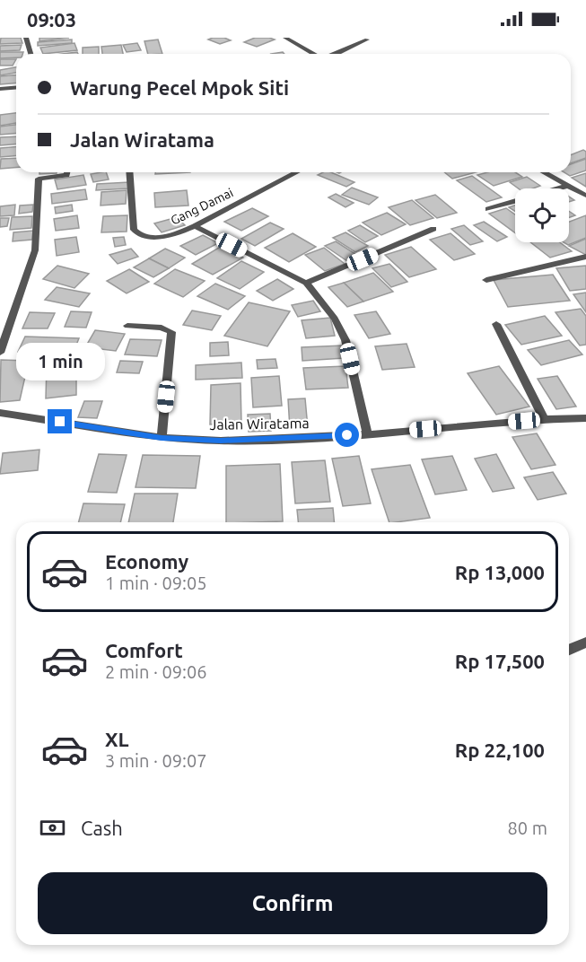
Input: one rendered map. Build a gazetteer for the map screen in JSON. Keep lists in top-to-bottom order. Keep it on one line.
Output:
{"streets":{"street":["Gang Damai","Jalan Wiratama"]},"page":{"status":"09:03","banner":["Warung Pecel Mpok Siti","Jalan Wiratama"],"bubble":"1 min","list":[{"name":"Economy","note":"1 min · 09:05","value":"Rp 13,000"},{"name":"Comfort","note":"2 min · 09:06","value":"Rp 17,500"},{"name":"XL","note":"3 min · 09:07","value":"Rp 22,100"}],"pay":["Cash","80 m"],"buttons":"Confirm"}}
